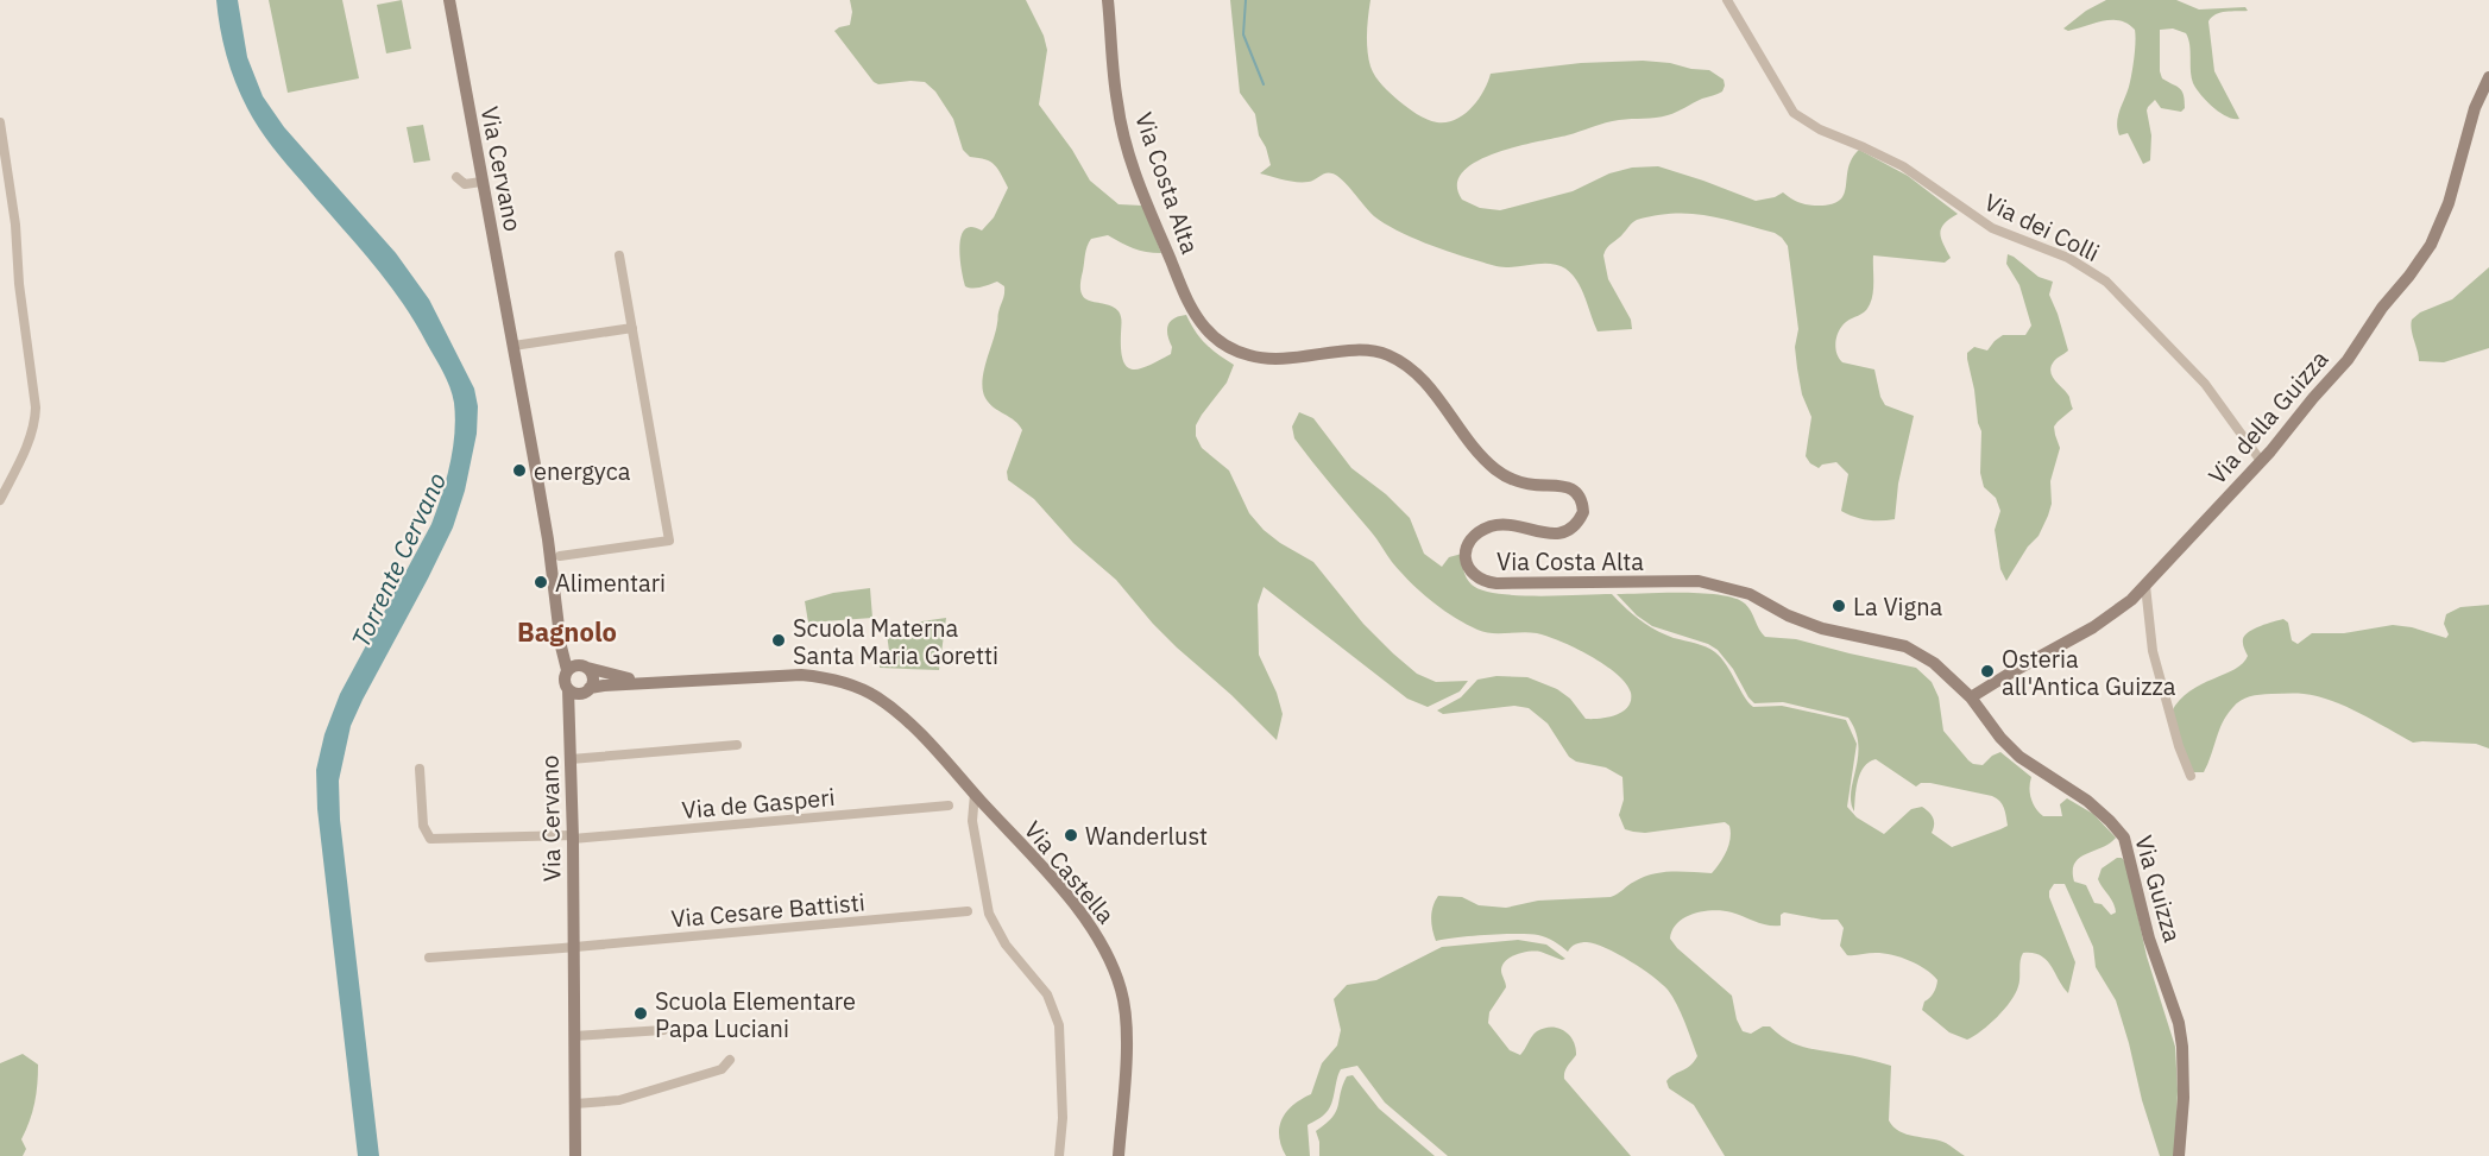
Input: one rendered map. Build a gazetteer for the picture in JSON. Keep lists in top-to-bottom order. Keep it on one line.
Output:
{"streets":{"main road":["Via Cervano","Via Costa Alta","Via della Guizza","Via Castella","Via Guizza"],"street":["Via dei Colli","Via de Gasperi","Via Cesare Battisti"]},"crossings":[["Via Cervano","Via de Gasperi"],["Via Cervano","Via Cesare Battisti"],["Via Costa Alta","Via della Guizza"],["Via Costa Alta","Via Guizza"],["Via dei Colli","Via della Guizza"],["Via della Guizza","Via Guizza"]],"districts":["Bagnolo"],"water":["Torrente Cervano"],"places":["energyca","Alimentari","La Vigna","Scuola Materna Santa Maria Goretti","Osteria all'Antica Guizza","Wanderlust","Scuola Elementare Papa Luciani"]}
